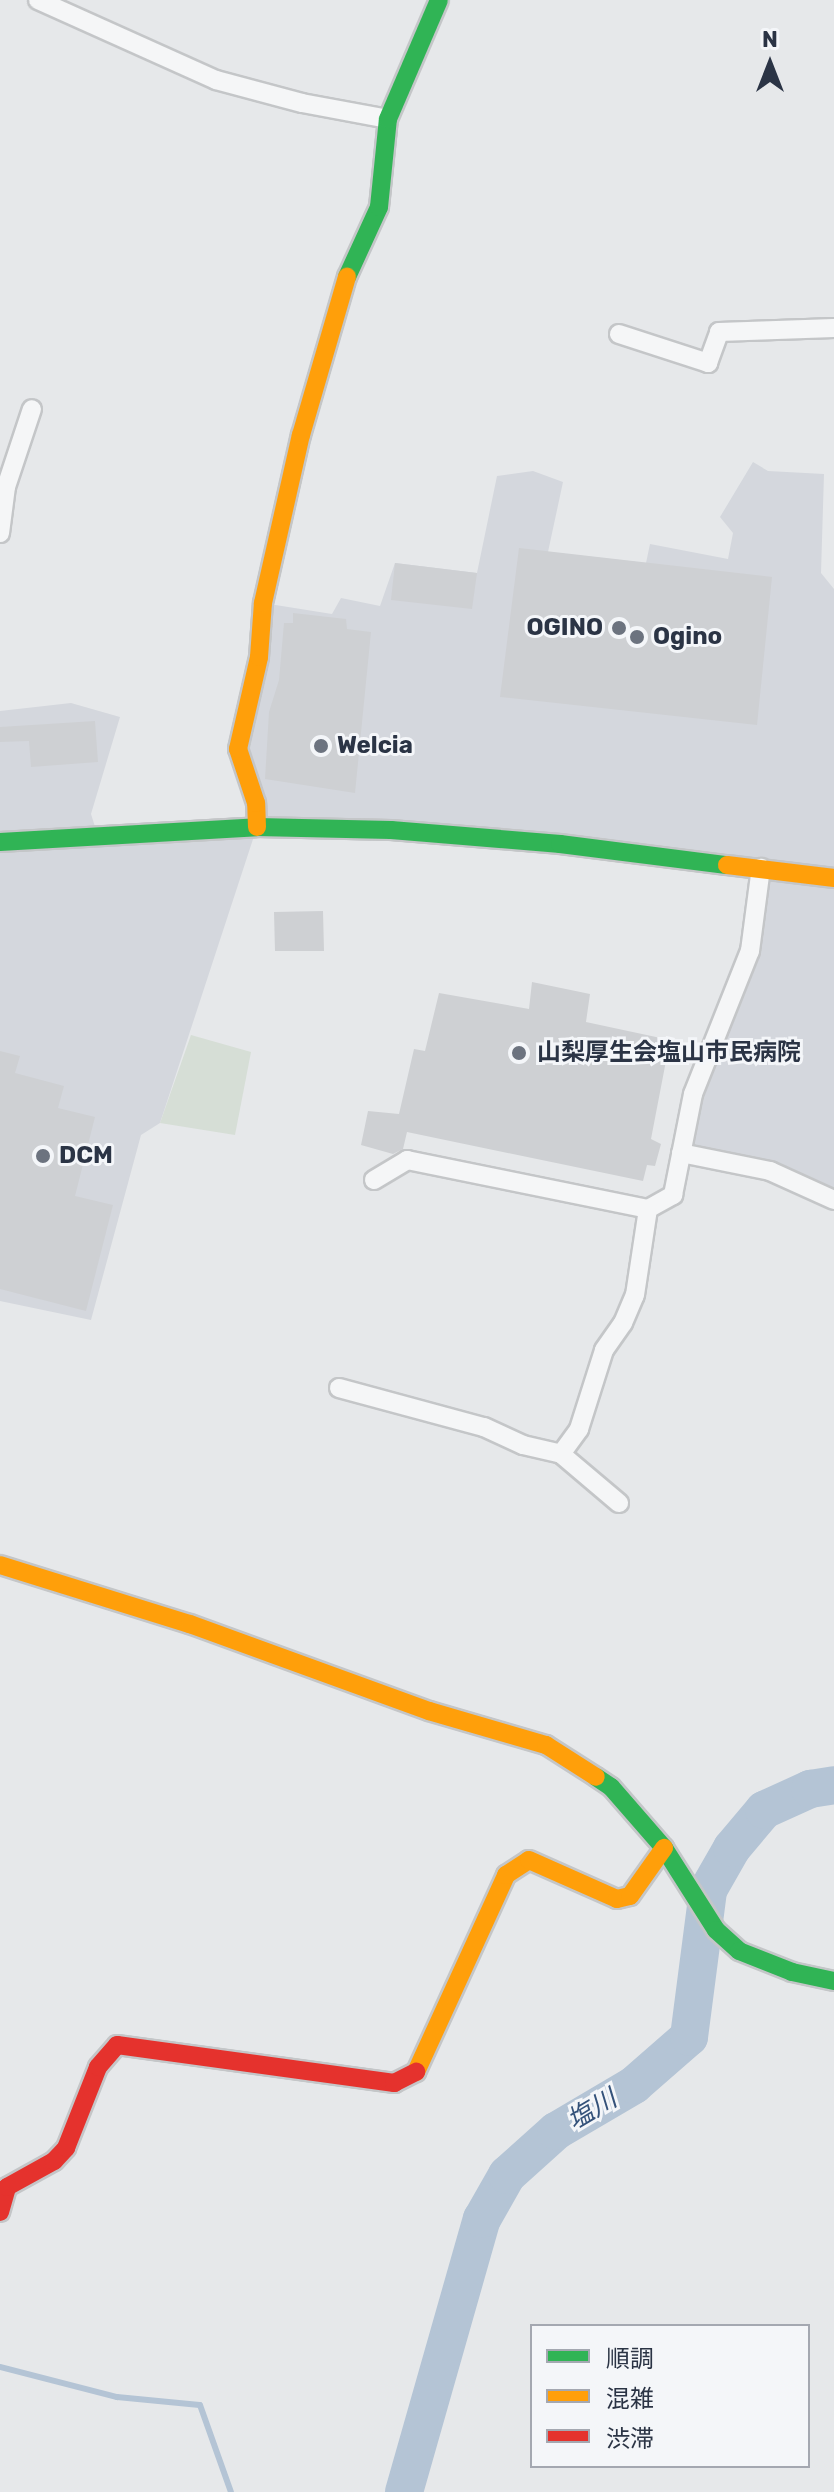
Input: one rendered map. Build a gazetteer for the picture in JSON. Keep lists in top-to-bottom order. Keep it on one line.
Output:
{"water":["塩川"],"places":["OGINO","Ogino","Welcia","山梨厚生会塩山市民病院","DCM"],"legend":["順調","混雑","渋滞"],"north":"top"}
